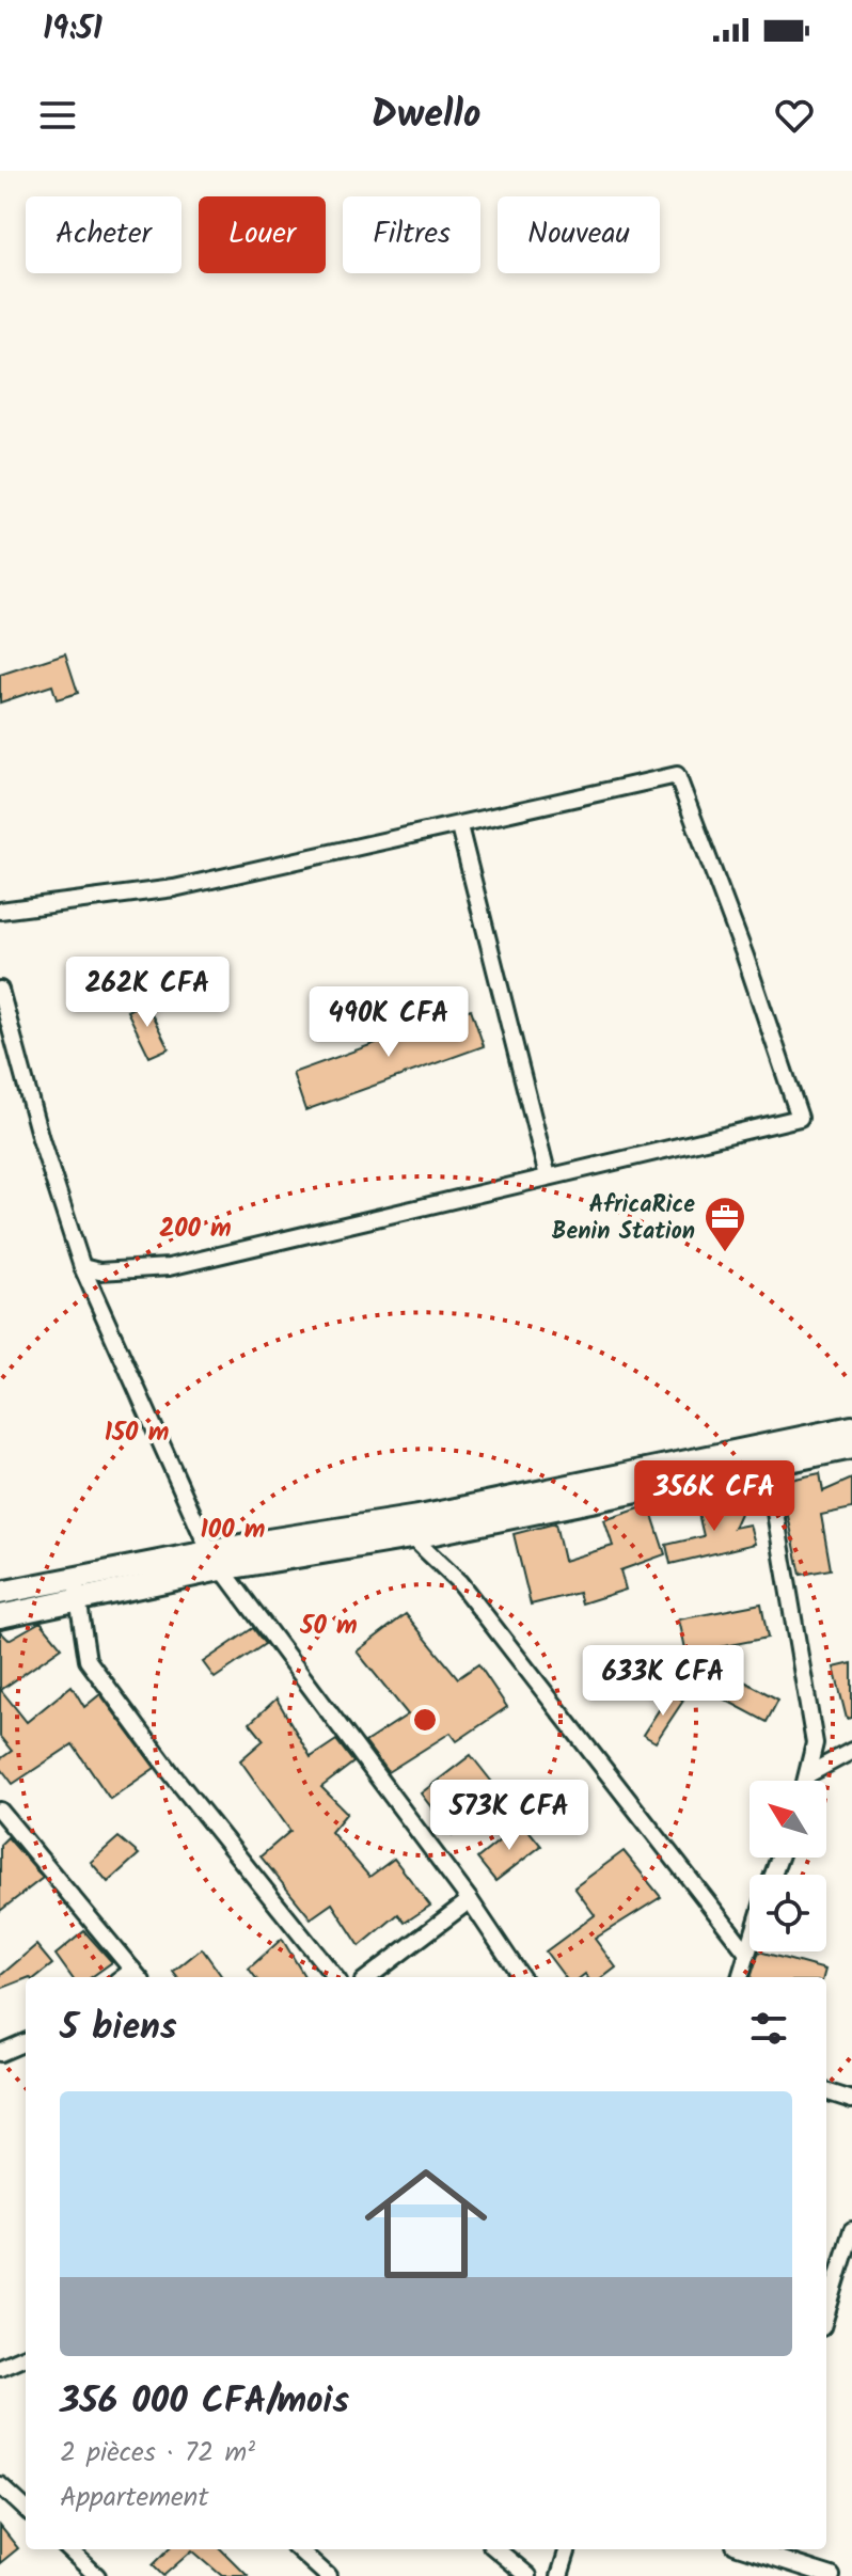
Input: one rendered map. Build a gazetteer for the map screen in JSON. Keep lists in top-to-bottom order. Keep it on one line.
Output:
{"places":{"office":["AfricaRice Benin Station"]},"north":"top left","page":{"status":"19:51","header":"Dwello","chip":["Acheter","Louer","Filtres","Nouveau"],"price":["262K CFA","490K CFA","356K CFA","633K CFA","573K CFA"],"heading":"5 biens","list":[{"name":"356 000 CFA/mois","note":"2 pièces · 72 m² · Appartement"}]},"rings":["200 m","150 m","100 m","50 m"]}
